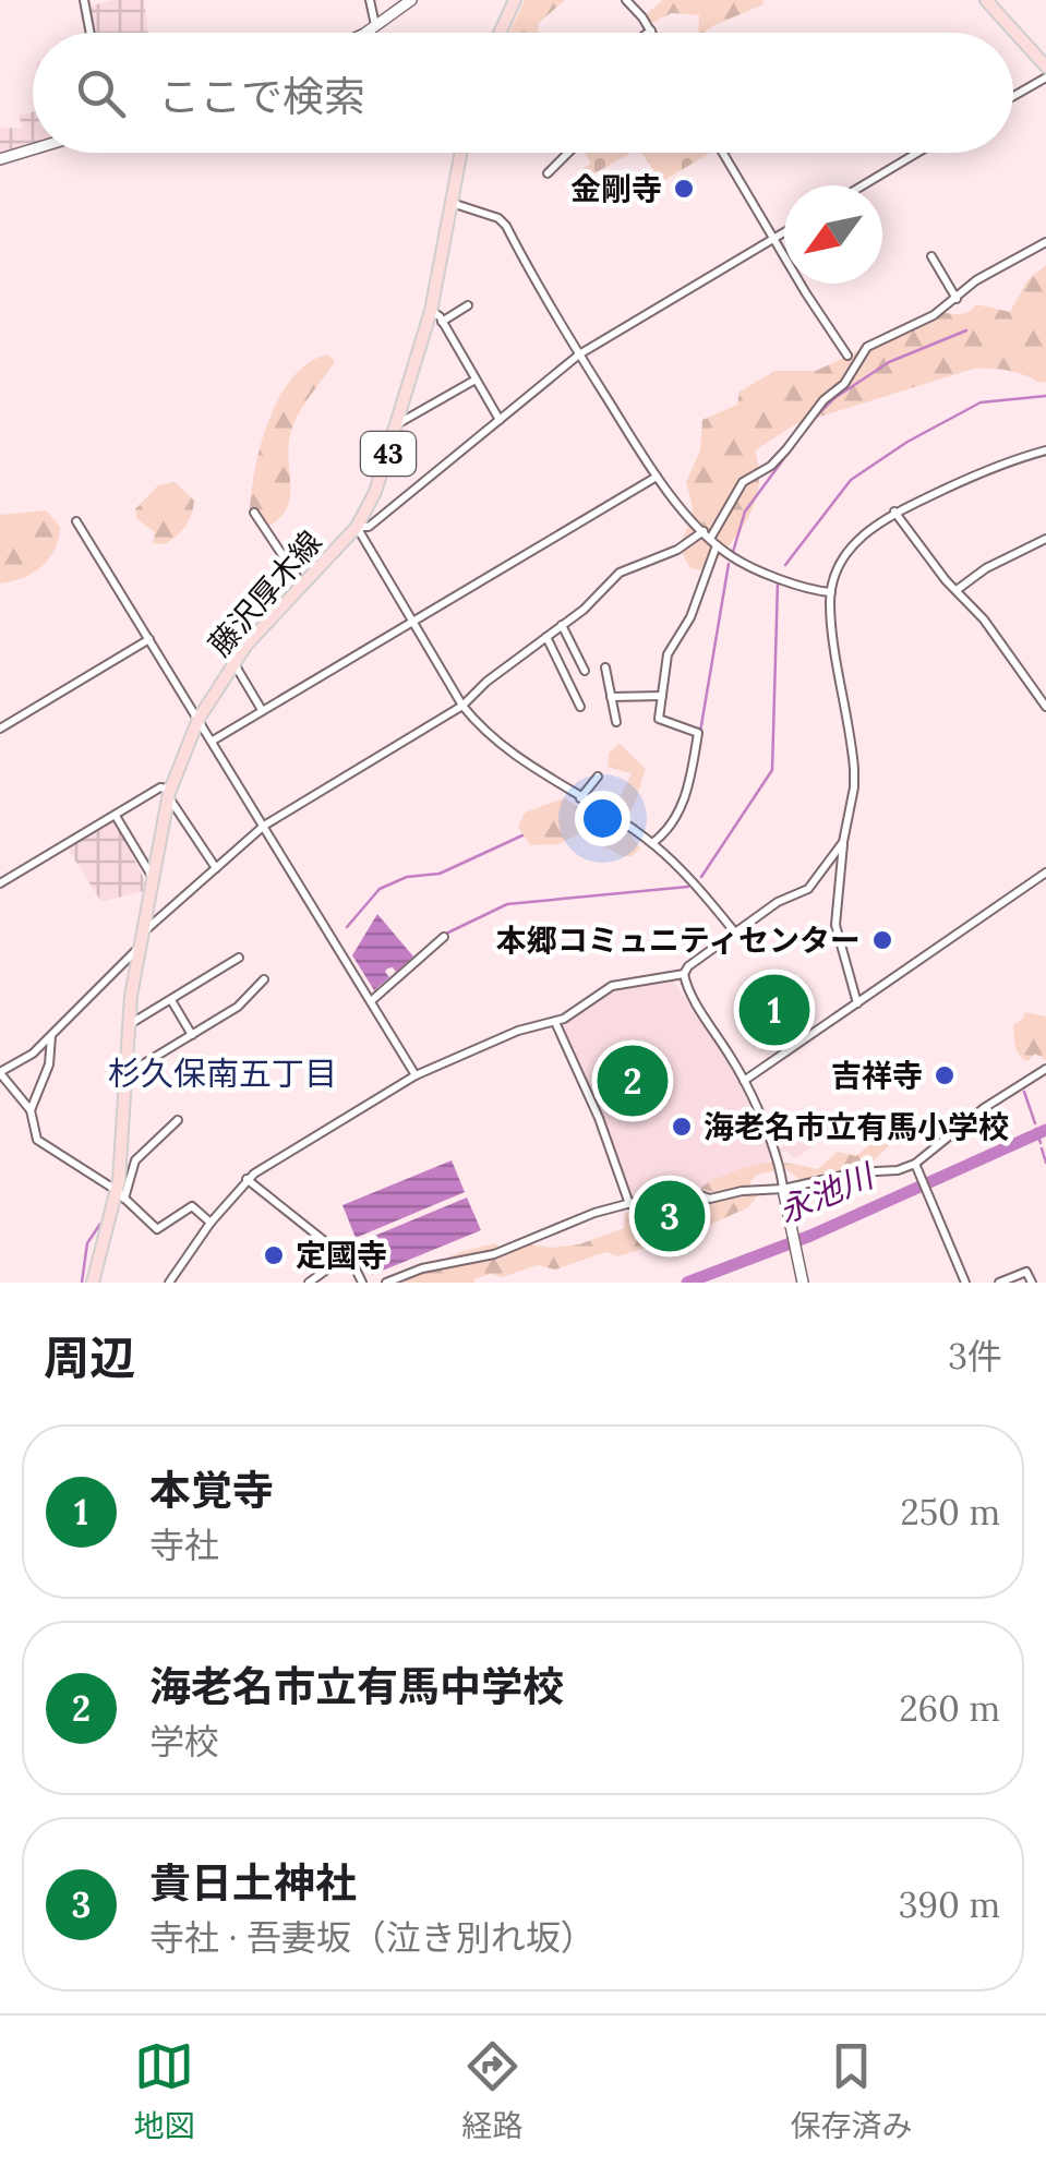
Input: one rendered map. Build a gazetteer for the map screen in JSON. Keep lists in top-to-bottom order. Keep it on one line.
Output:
{"streets":{"main road":["43","藤沢厚木線"]},"districts":["杉久保南五丁目"],"water":["永池川"],"places":["金剛寺","本郷コミュニティセンター","吉祥寺","海老名市立有馬小学校","定國寺"],"north":"bottom left","page":{"search":"ここで検索","pins":["1","2","3"],"heading":["周辺","3件"],"list":[{"mark":"1","name":"本覚寺","note":"寺社","value":"250 m"},{"mark":"2","name":"海老名市立有馬中学校","note":"学校","value":"260 m"},{"mark":"3","name":"貴日土神社","note":"寺社 · 吾妻坂（泣き別れ坂）","value":"390 m"}],"nav":["地図","経路","保存済み"]}}
